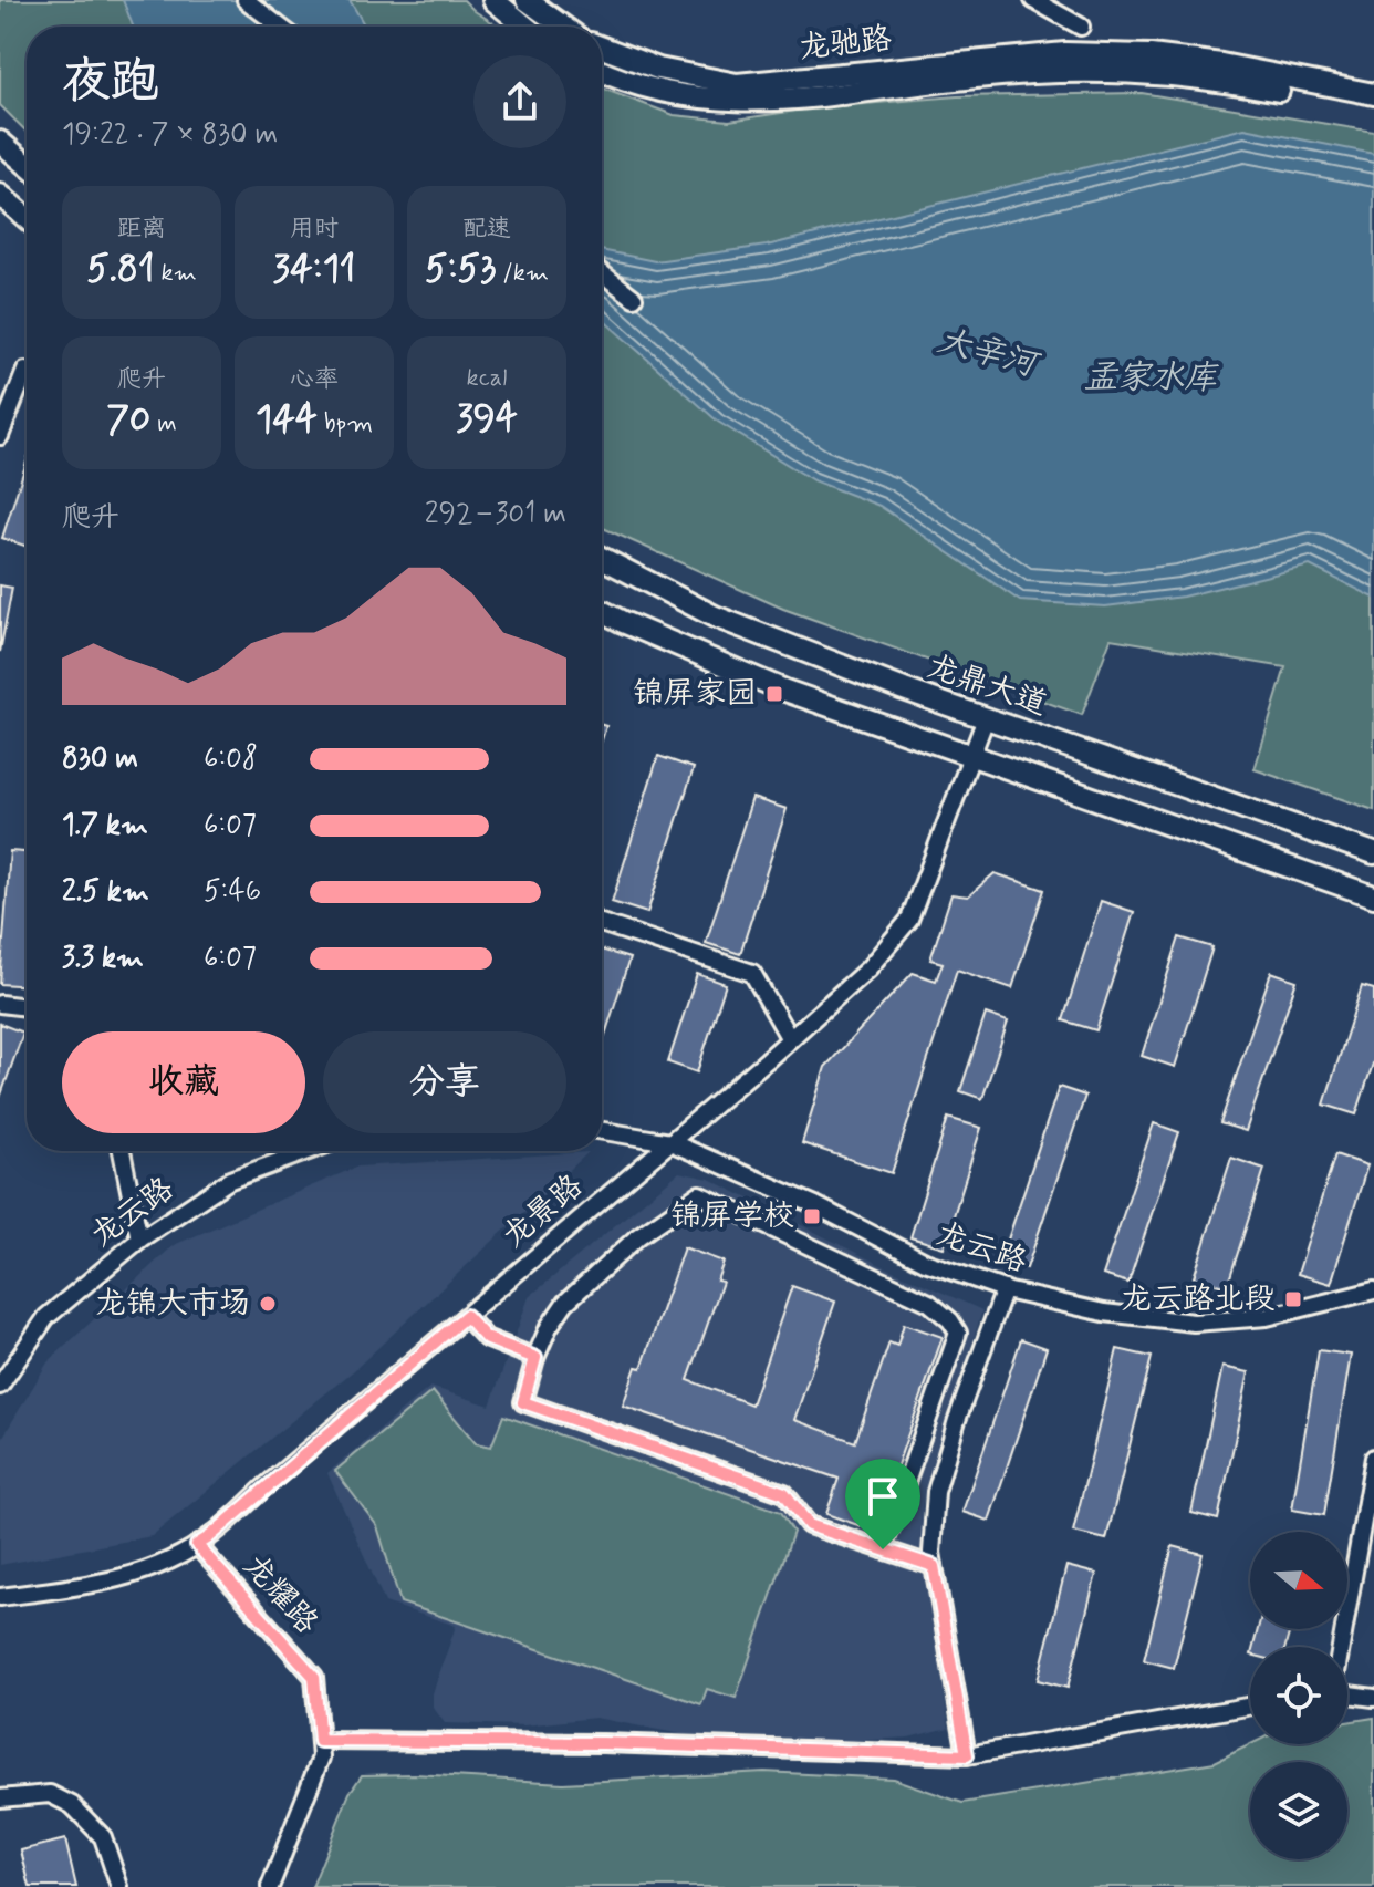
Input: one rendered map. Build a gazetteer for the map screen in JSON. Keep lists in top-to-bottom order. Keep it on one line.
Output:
{"streets":{"main road":["龙驰路","龙鼎大道"],"street":["龙景路","龙云路","龙耀路"]},"crossings":[["龙鼎大道","龙景路"],["龙景路","龙云路"],["龙景路","龙耀路"]],"water":["大辛河","孟家水库"],"places":{"transit":["锦屏家园","锦屏学校","龙云路北段"],"other":["龙锦大市场"]},"north":"right","page":{"heading":["夜跑","19:22 · 7 × 830 m"],"stats":[["距离","5.81 km"],["用时","34:11"],["配速","5:53 /km"],["爬升","70 m"],["心率","144 bpm"],["kcal","394"]],"chart":["爬升","292–301 m"],"list":[{"name":"830 m","note":"6:08"},{"name":"1.7 km","note":"6:07"},{"name":"2.5 km","note":"5:46"},{"name":"3.3 km","note":"6:07"}],"buttons":["收藏","分享"]}}
